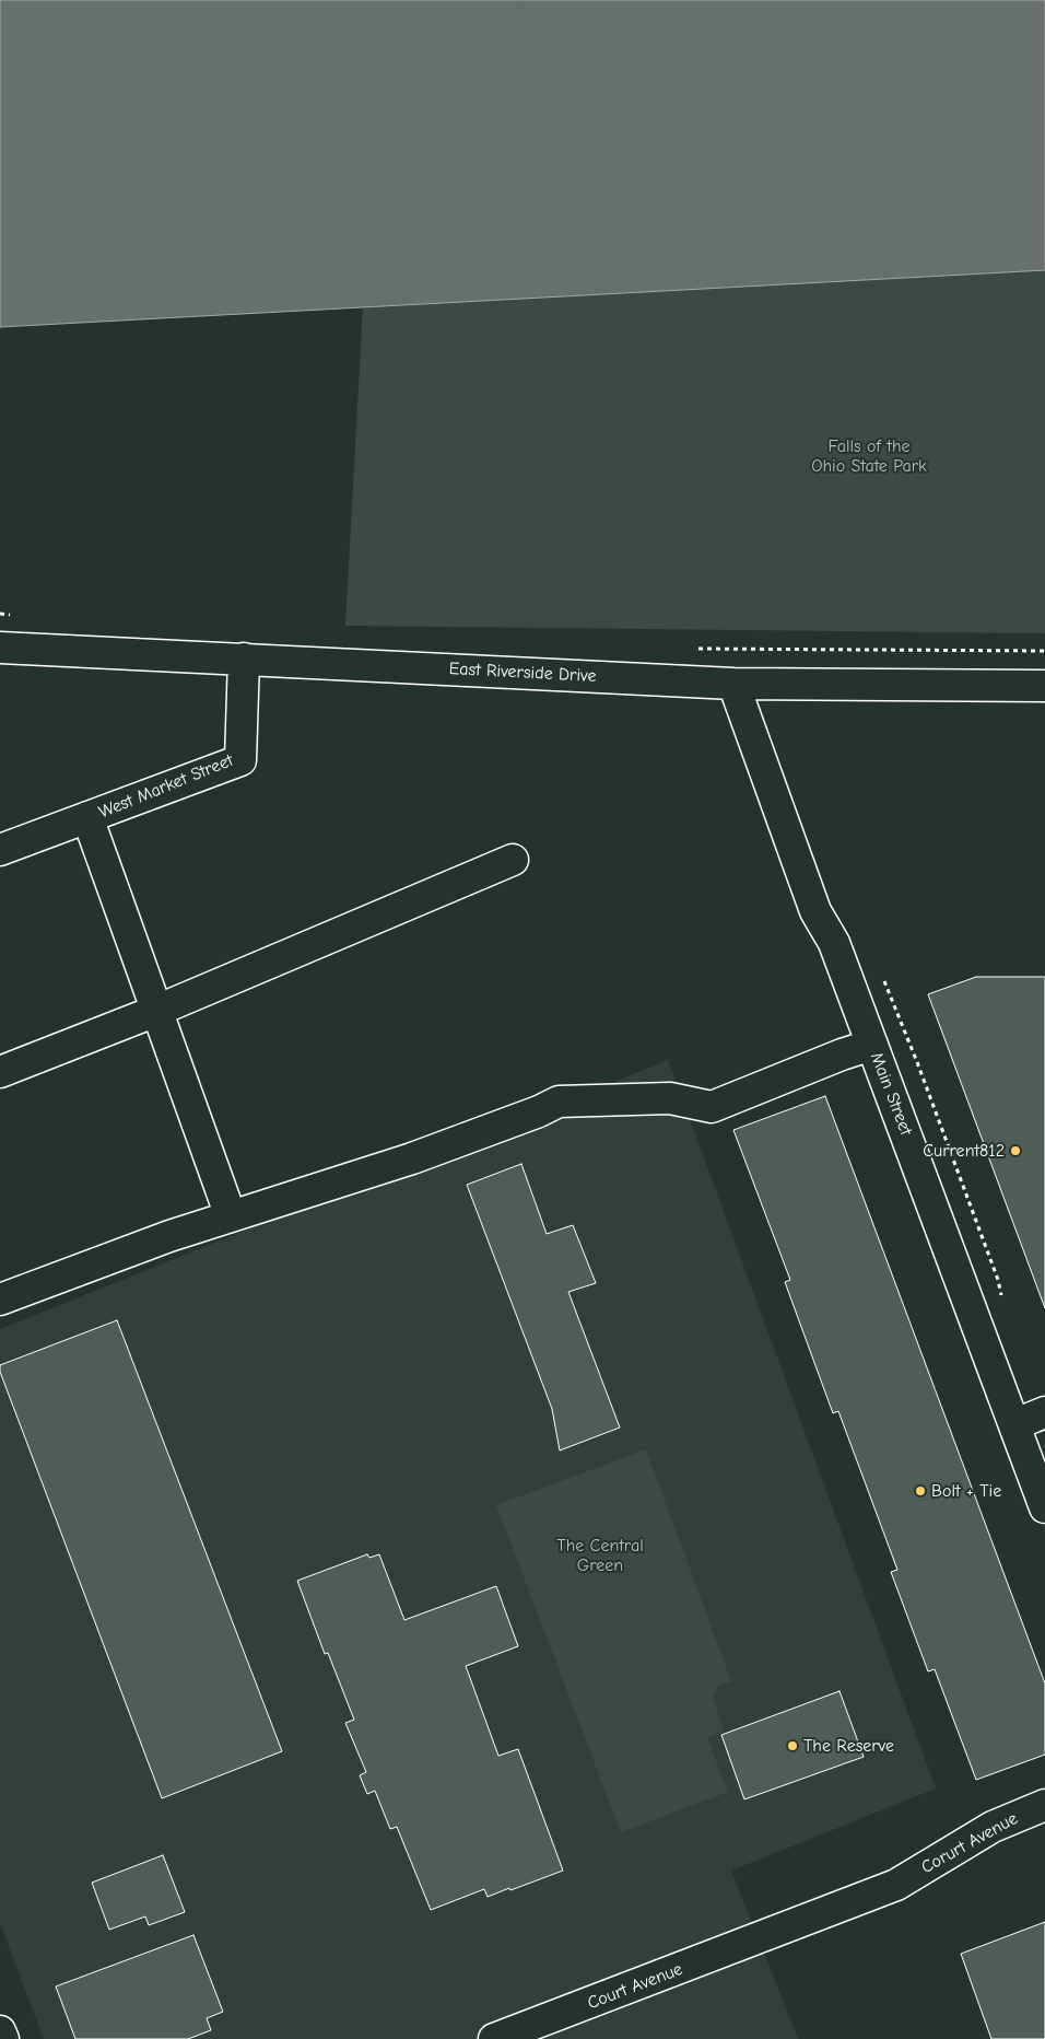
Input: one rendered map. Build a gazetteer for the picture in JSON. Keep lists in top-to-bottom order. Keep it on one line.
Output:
{"streets":{"street":["East Riverside Drive","West Market Street","Main Street","Corurt Avenue","Court Avenue"]},"crossings":[["East Riverside Drive","West Market Street"],["East Riverside Drive","Main Street"],["Corurt Avenue","Court Avenue"]],"parks":["Falls of the Ohio State Park","The Central Green"],"places":["Current812","Bolt + Tie","The Reserve"]}
